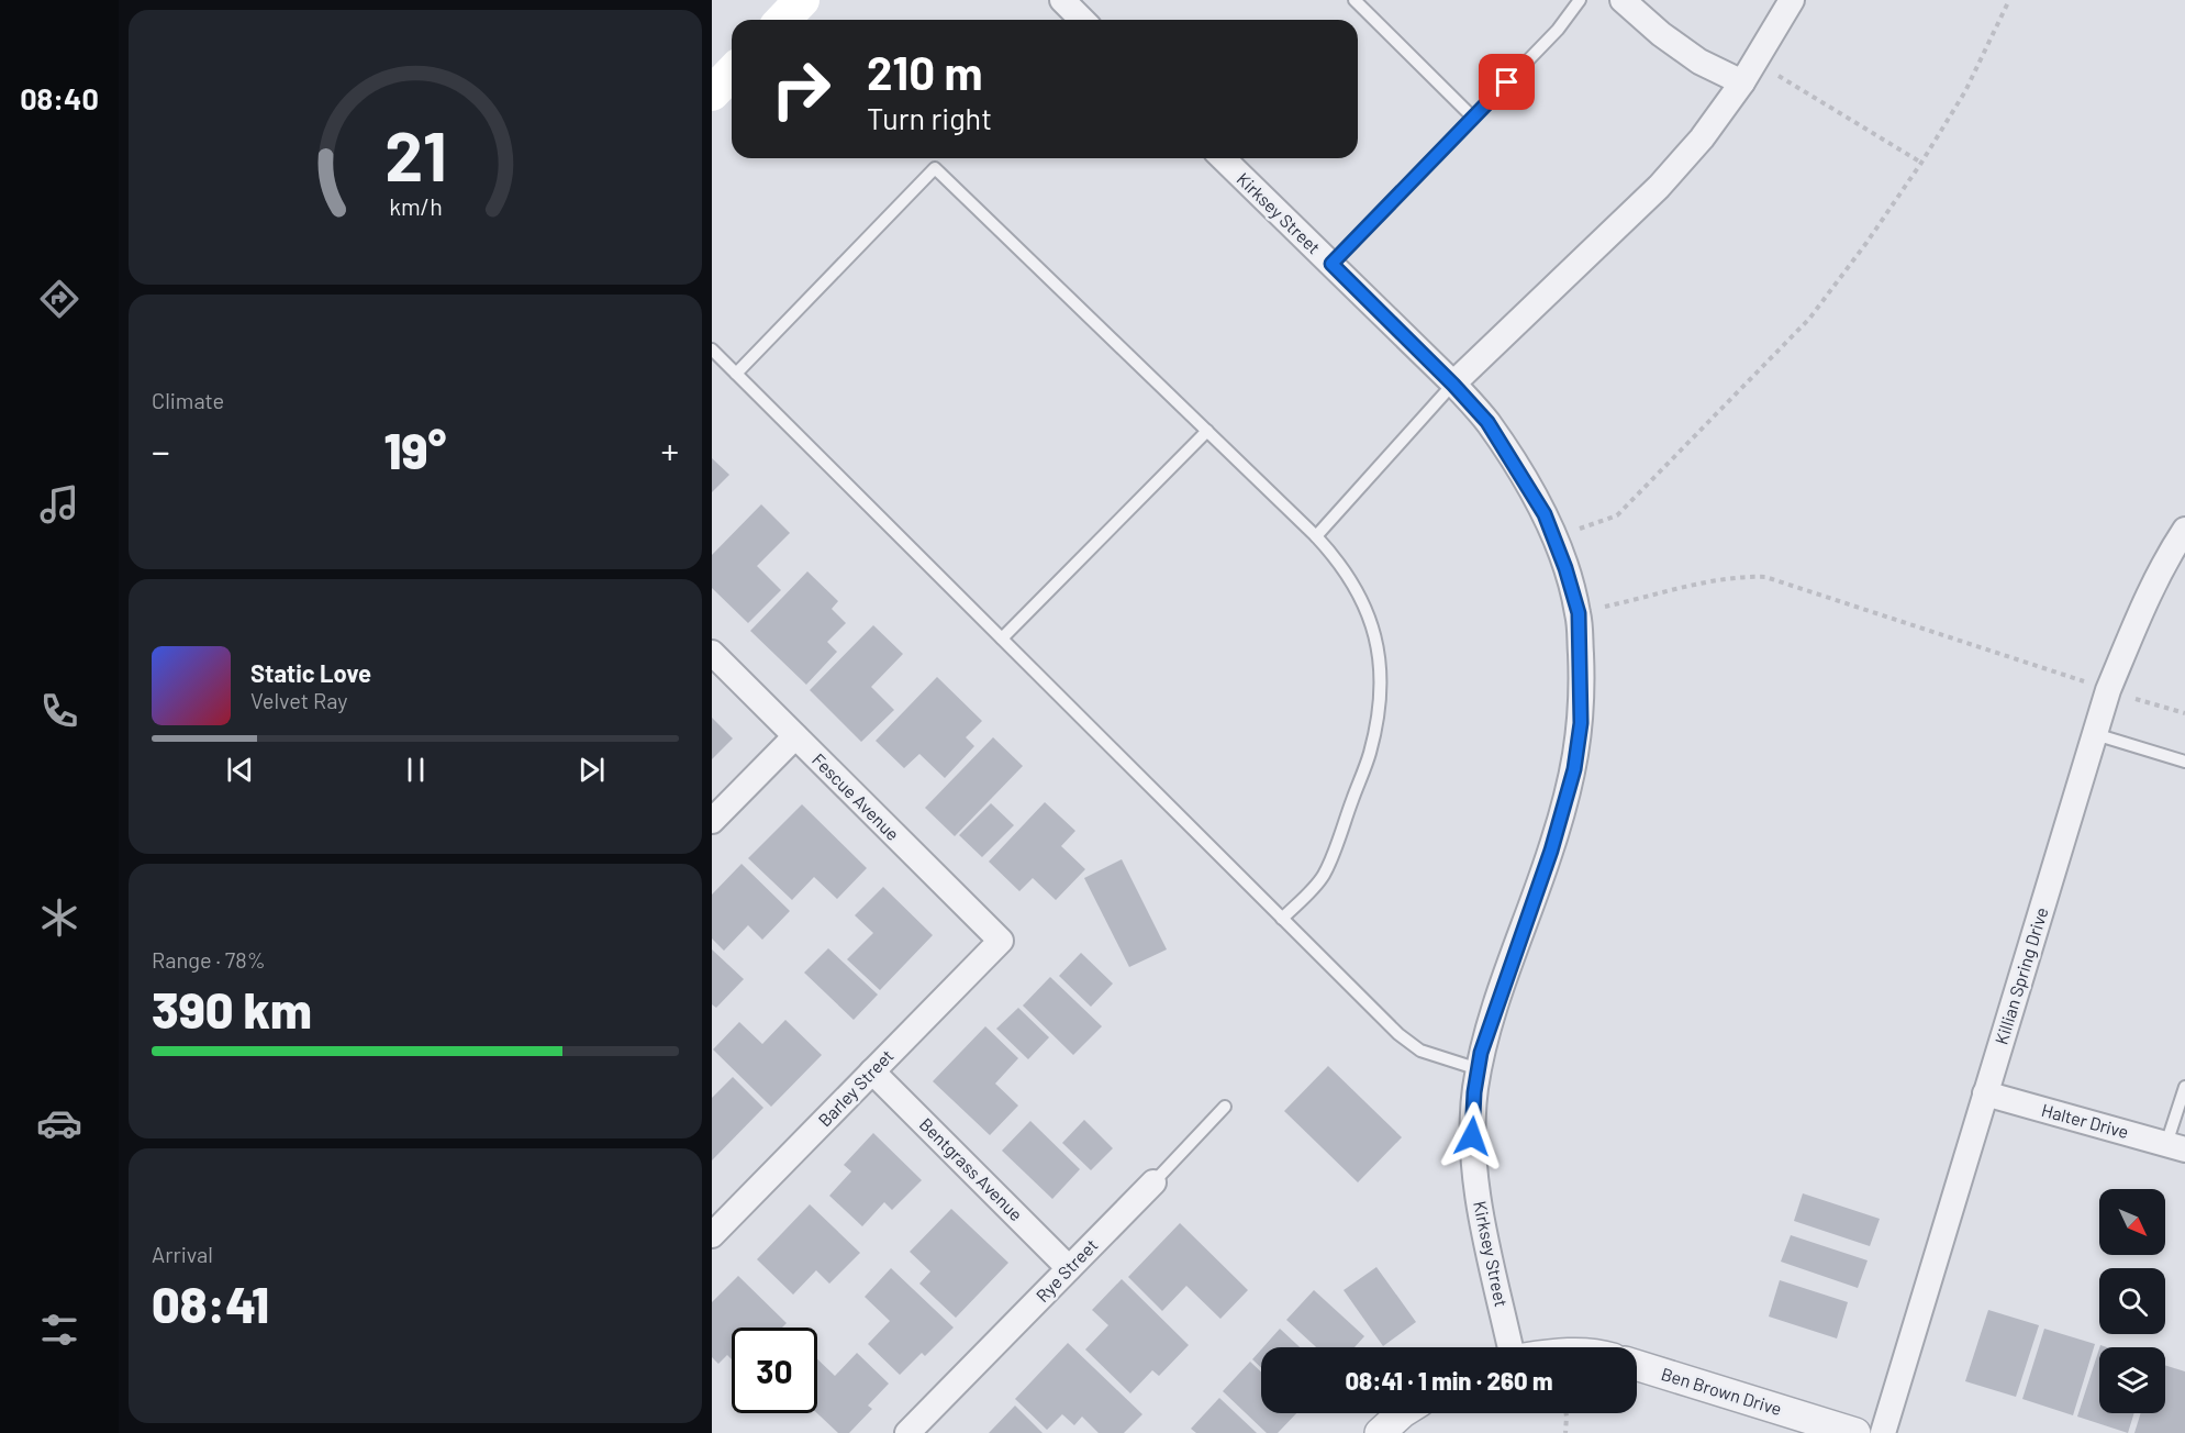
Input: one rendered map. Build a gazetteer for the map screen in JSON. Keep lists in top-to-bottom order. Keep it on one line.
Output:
{"streets":{"street":["Kirksey Street","Fescue Avenue","Killian Spring Drive","Barley Street","Halter Drive","Bentgrass Avenue","Rye Street","Ben Brown Drive"]},"crossings":[["Fescue Avenue","Barley Street"],["Killian Spring Drive","Halter Drive"],["Barley Street","Bentgrass Avenue"],["Bentgrass Avenue","Rye Street"]],"north":"bottom right","page":{"tabs":"08:40","turn":["210 m","Turn right"],"tile":["Climate",["Range · 78%","390 km"],["Arrival","08:41"]],"heat":["−","19°","+"],"song":["Static Love","Velvet Ray"],"limit":"30","trip":"08:41 · 1 min · 260 m","gauge":["21","km/h"]}}
